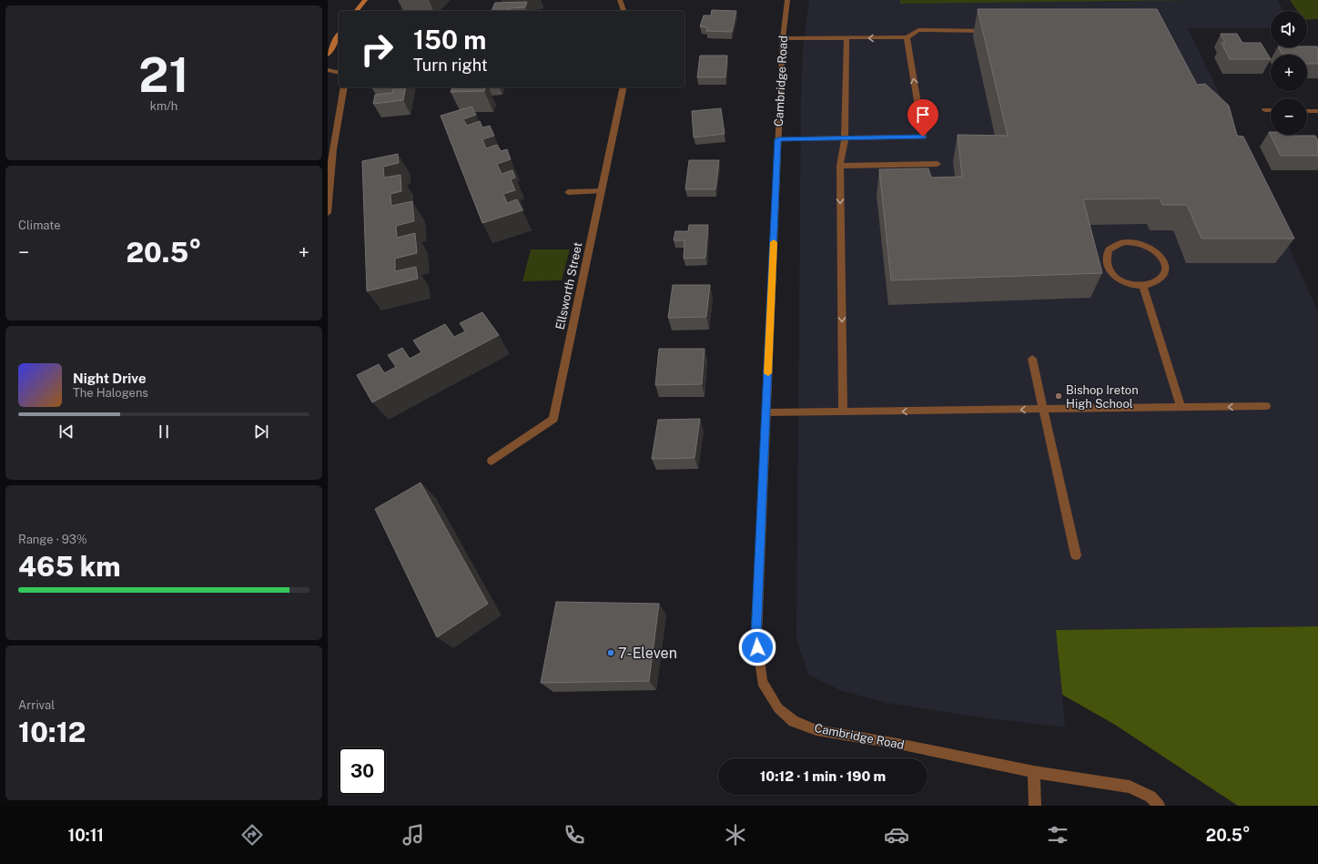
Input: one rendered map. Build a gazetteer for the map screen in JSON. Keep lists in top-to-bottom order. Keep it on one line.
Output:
{"streets":{"street":["Cambridge Road","Ellsworth Street"]},"places":["Bishop Ireton High School","7-Eleven"],"page":{"tile":[["21","km/h"],"Climate",["Range · 93%","465 km"],["Arrival","10:12"]],"map_buttons":["+","−"],"turn":["150 m","Turn right"],"heat":["−","20.5°","+"],"song":["Night Drive","The Halogens"],"limit":"30","trip":"10:12 · 1 min · 190 m","tabs":["10:11","20.5°"]}}
